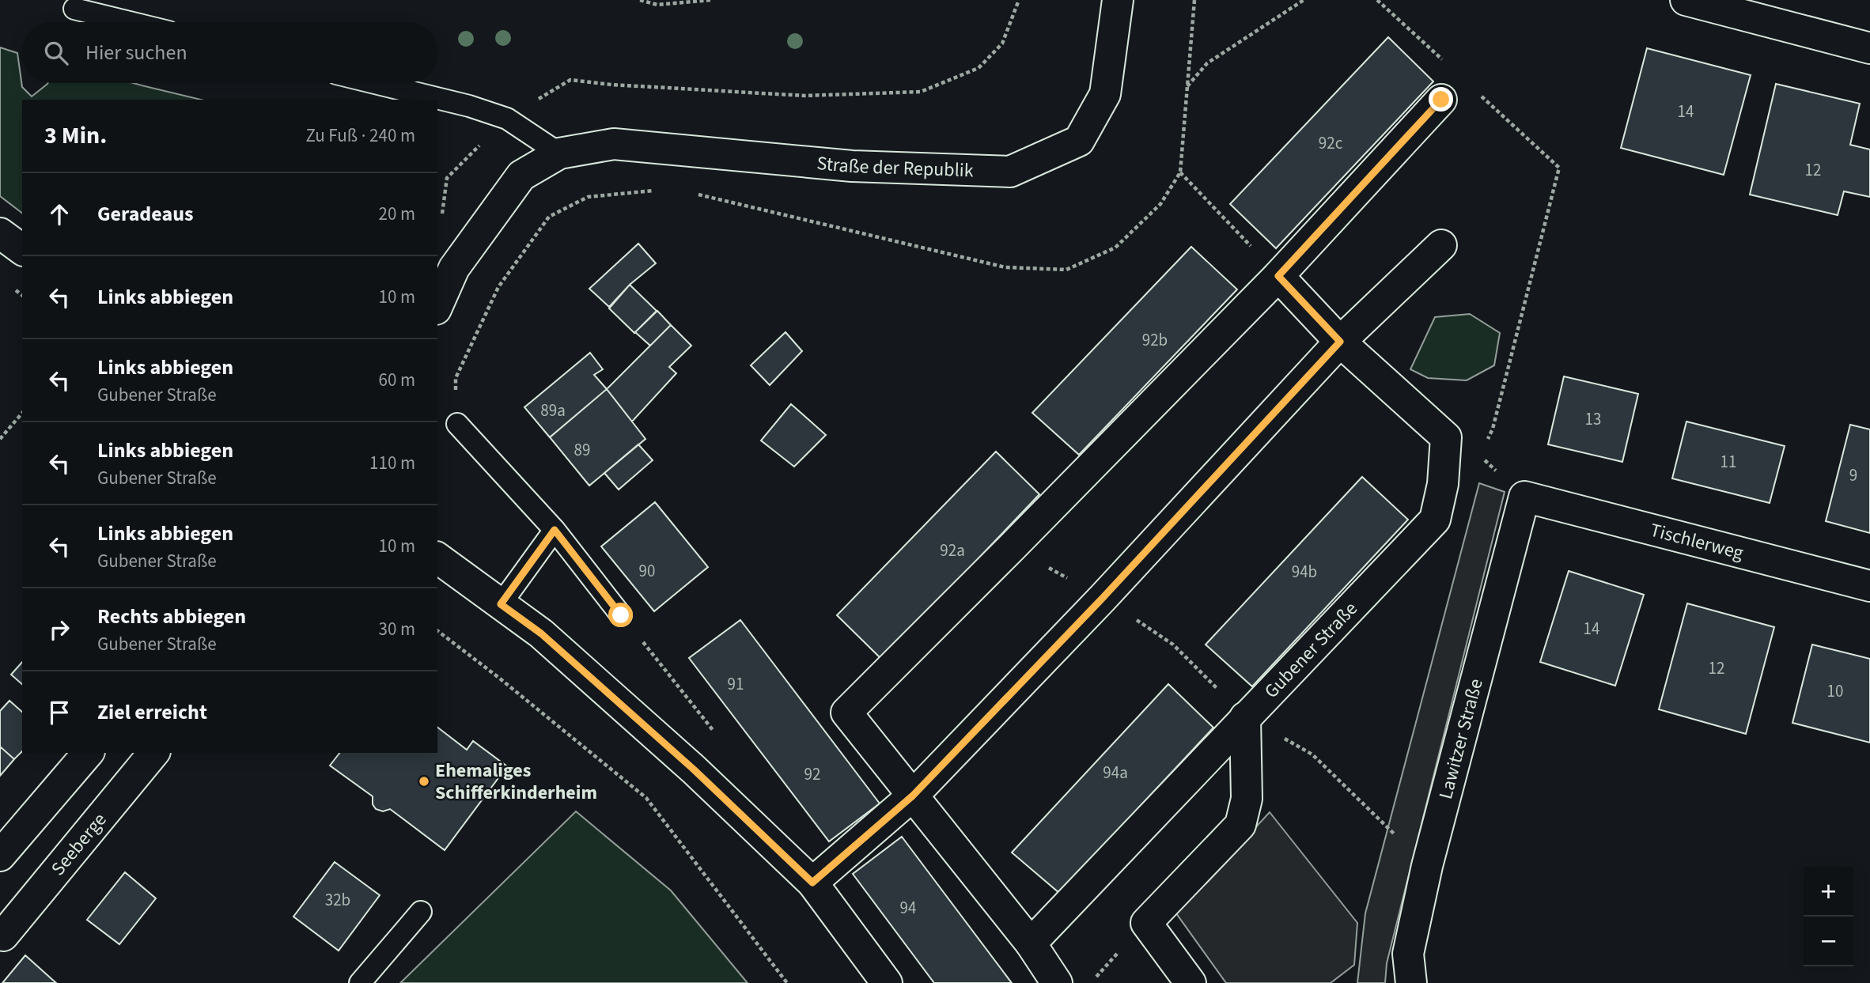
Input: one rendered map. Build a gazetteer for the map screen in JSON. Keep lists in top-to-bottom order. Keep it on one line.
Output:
{"streets":{"street":["Straße der Republik","Tischlerweg","Gubener Straße","Lawitzer Straße","Seeberge"]},"crossings":[["Tischlerweg","Lawitzer Straße"]],"places":["Ehemaliges Schifferkinderheim"],"house_numbers":["14","92c","12","92b","89a","13","89","11","9","92a","90","94b","14","12","91","10","94a","92","32b","94"],"page":{"search":"Hier suchen","heading":["3 Min.","Zu Fuß · 240 m"],"list":[["Geradeaus","20 m"],["Links abbiegen","10 m"],["Links abbiegen","Gubener Straße","60 m"],["Links abbiegen","Gubener Straße","110 m"],["Links abbiegen","Gubener Straße","10 m"],["Rechts abbiegen","Gubener Straße","30 m"],"Ziel erreicht"],"map_buttons":["+","−"]}}
